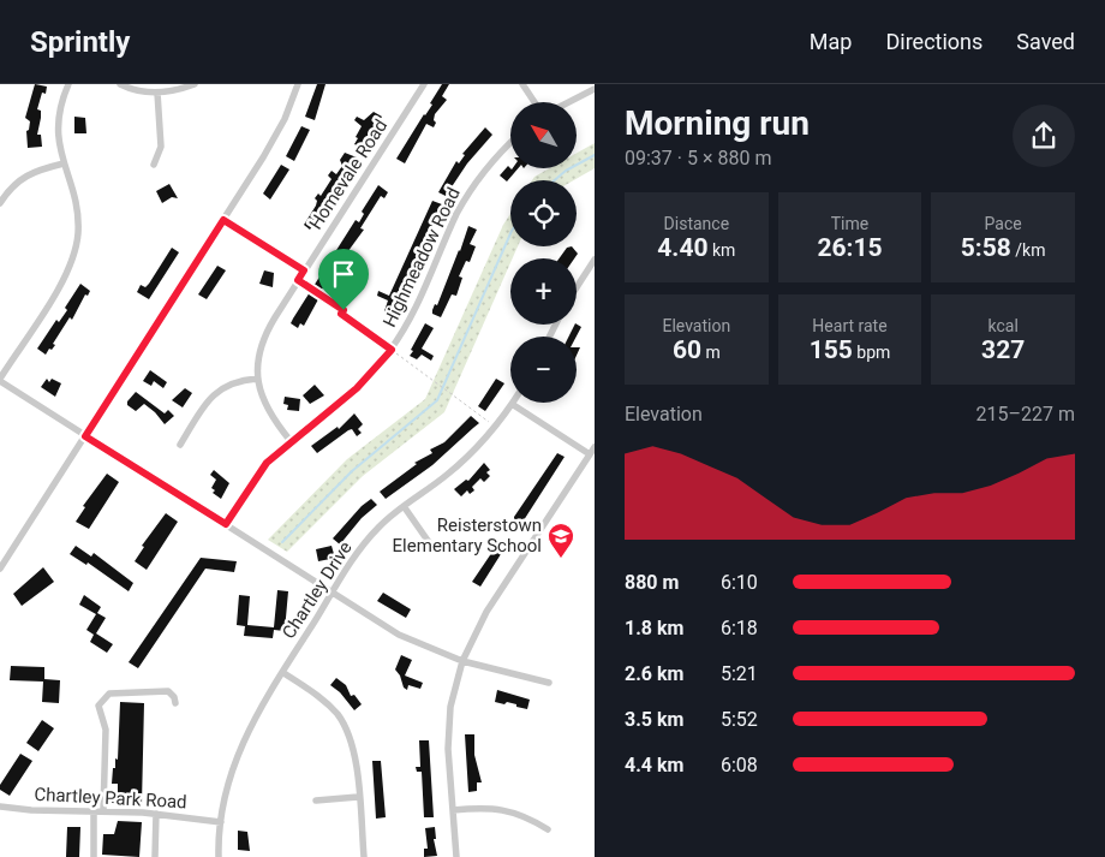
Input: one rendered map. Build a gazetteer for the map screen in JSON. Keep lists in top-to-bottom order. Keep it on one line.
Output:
{"streets":{"street":["Homevale Road","Highmeadow Road","Chartley Drive","Chartley Park Road"]},"crossings":[["Homevale Road","Highmeadow Road"],["Chartley Drive","Chartley Park Road"]],"places":{"school or university":["Reisterstown Elementary School"]},"north":"top left","page":{"header":"Sprintly","nav":["Map","Directions","Saved"],"heading":["Morning run","09:37 · 5 × 880 m"],"map_buttons":["+","−"],"stats":[["Distance","4.40 km"],["Time","26:15"],["Pace","5:58 /km"],["Elevation","60 m"],["Heart rate","155 bpm"],["kcal","327"]],"chart":["Elevation","215–227 m"],"list":[{"name":"880 m","note":"6:10"},{"name":"1.8 km","note":"6:18"},{"name":"2.6 km","note":"5:21"},{"name":"3.5 km","note":"5:52"},{"name":"4.4 km","note":"6:08"}]}}
